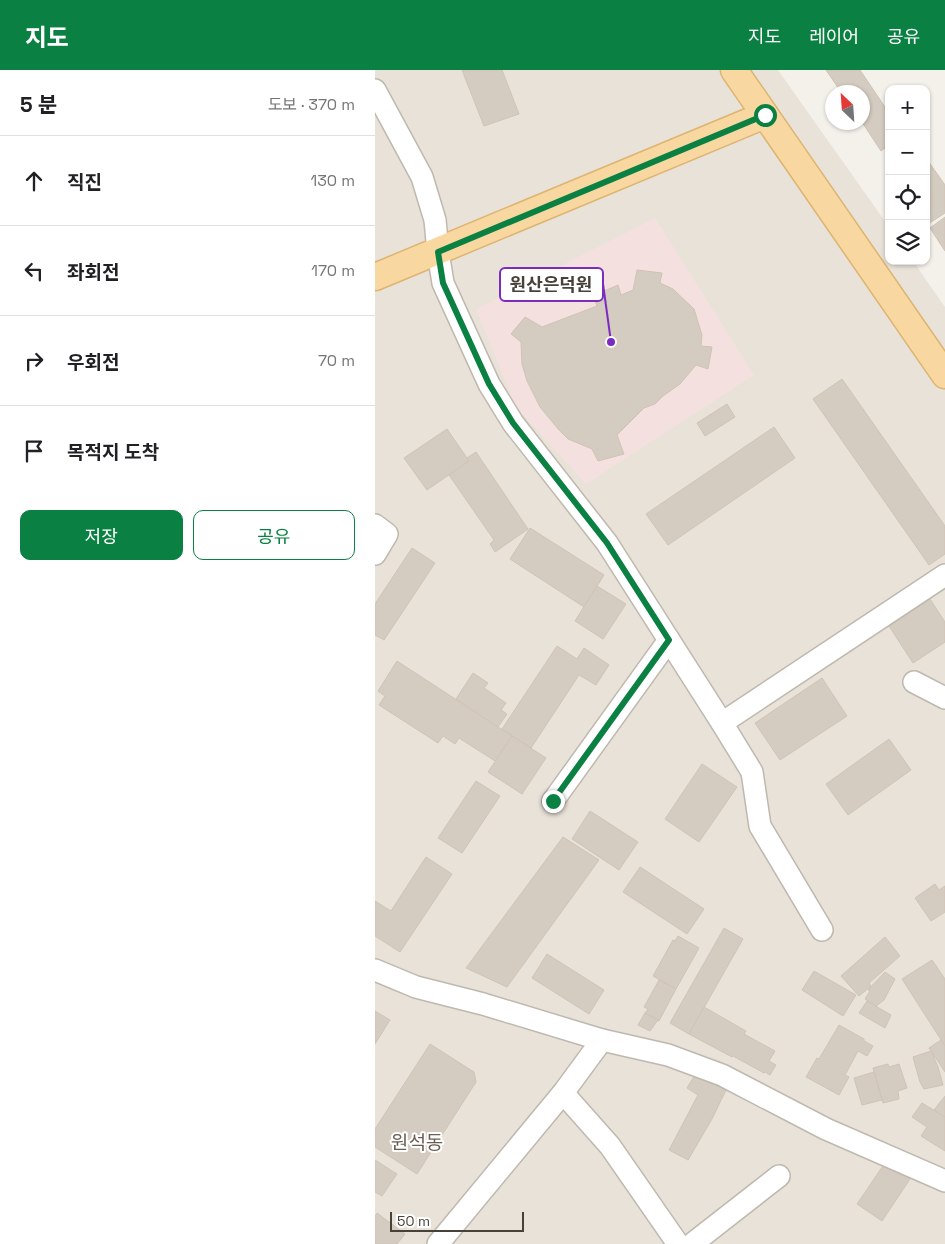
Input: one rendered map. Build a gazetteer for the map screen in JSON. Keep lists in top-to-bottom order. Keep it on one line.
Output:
{"districts":["원석동"],"places":["원산은덕원"],"scale_bar":"50 m","north":"top left","page":{"header":"지도","nav":["지도","레이어","공유"],"heading":["5 분","도보 · 370 m"],"map_buttons":["+","−"],"list":[["직진","130 m"],["좌회전","170 m"],["우회전","70 m"],"목적지 도착"],"buttons":["저장","공유"],"scale":"50 m"}}
